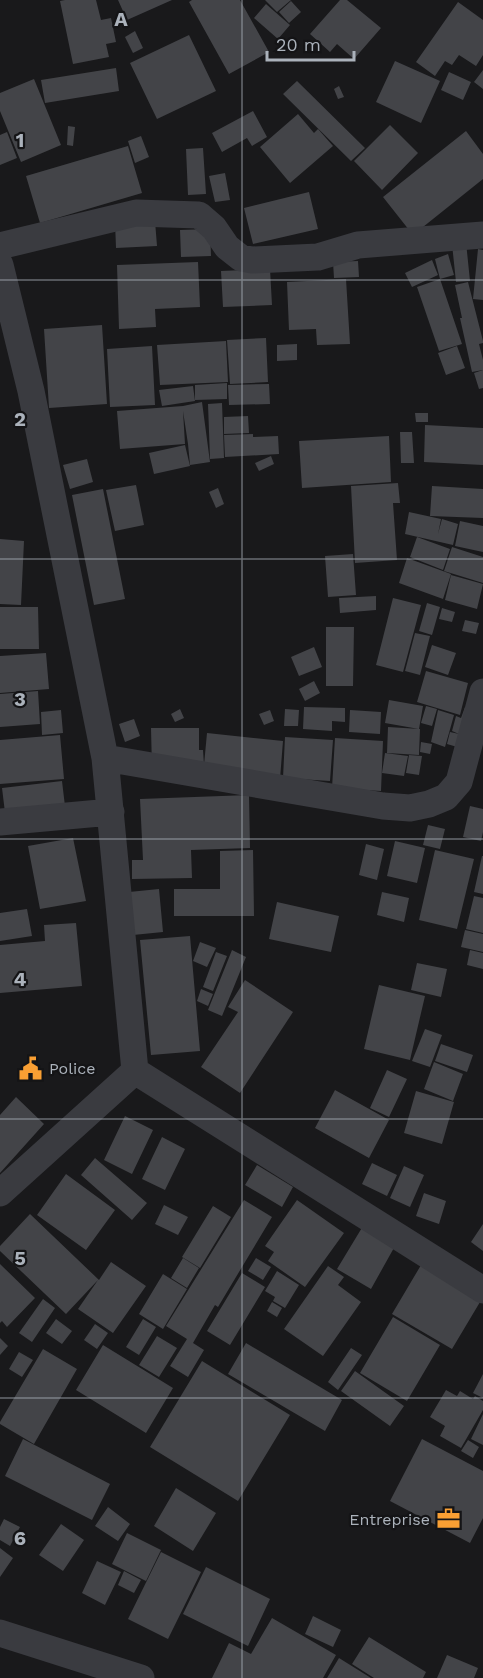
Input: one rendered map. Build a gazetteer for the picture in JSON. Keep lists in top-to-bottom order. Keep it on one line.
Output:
{"places":{"public building":["Police"],"office":["Entreprise"]},"scale_bar":"20 m","grid":{"columns":["A"],"rows":["1","2","3","4","5","6"]}}
